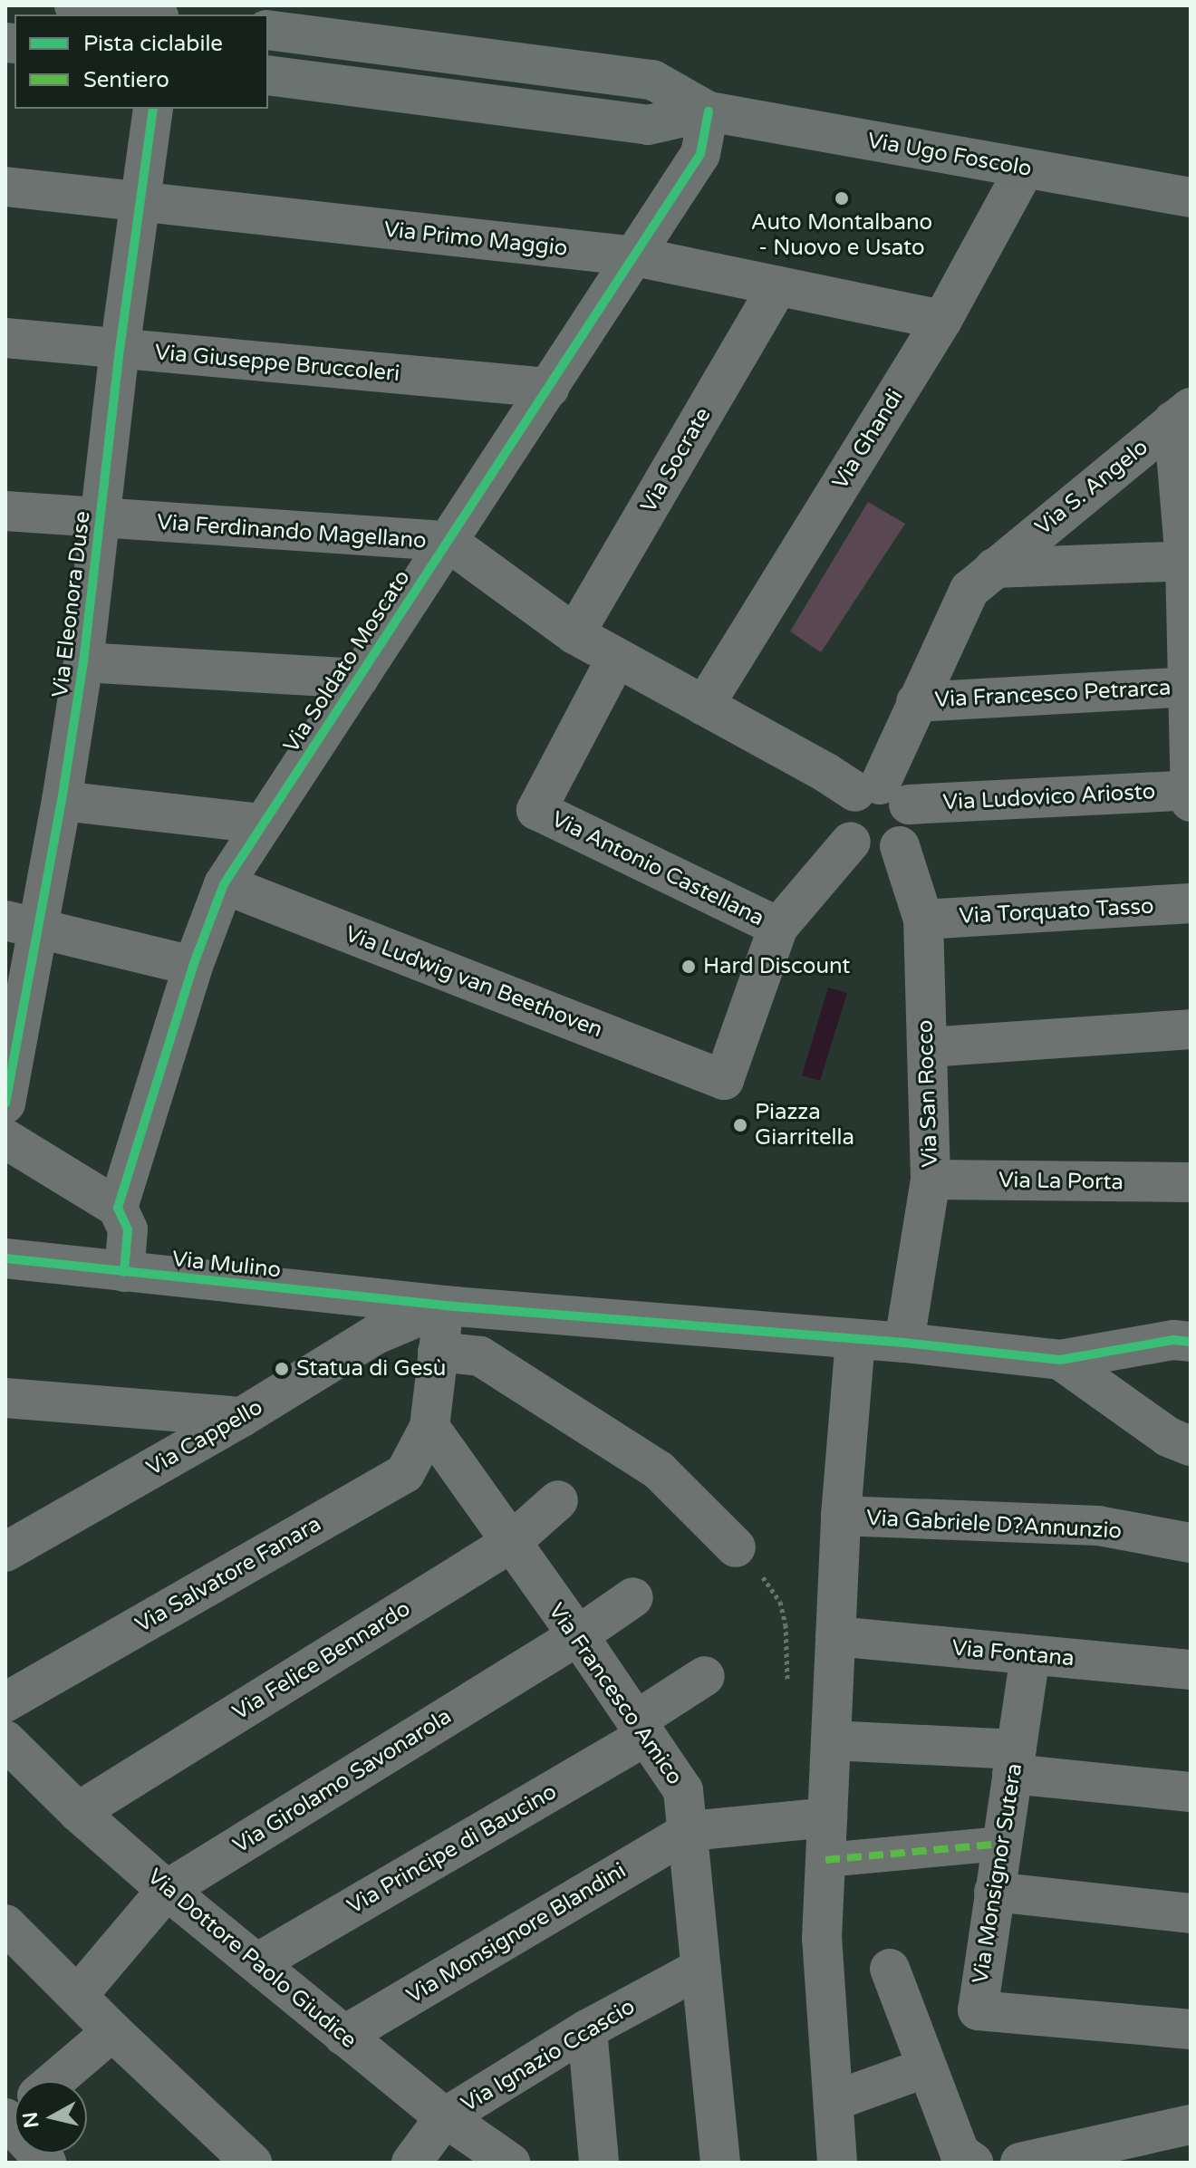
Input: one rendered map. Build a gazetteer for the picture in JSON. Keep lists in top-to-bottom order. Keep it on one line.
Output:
{"streets":{"main road":["Via Ugo Foscolo"],"street":["Via Primo Maggio","Via Giuseppe Bruccoleri","Via Ghandi","Via Socrate","Via S. Angelo","Via Ferdinando Magellano","Via Eleonora Duse","Via Soldato Moscato","Via Francesco Petrarca","Via Ludovico Ariosto","Via Antonio Castellana","Via Torquato Tasso","Via Ludwig van Beethoven","Via San Rocco","Via La Porta","Via Mulino","Via Cappello","Via Gabriele D?Annunzio","Via Salvatore Fanara","Via Fontana","Via Felice Bennardo","Via Francesco Amico","Via Girolamo Savonarola","Via Principe di Baucino","Via Monsignor Sutera","Via Monsignore Blandini","Via Dottore Paolo Giudice","Via Ignazio Ccascio"]},"crossings":[["Via Ugo Foscolo","Via Ghandi"],["Via Ugo Foscolo","Via Soldato Moscato"],["Via Primo Maggio","Via Ghandi"],["Via Primo Maggio","Via Socrate"],["Via Primo Maggio","Via Eleonora Duse"],["Via Primo Maggio","Via Soldato Moscato"],["Via Giuseppe Bruccoleri","Via Eleonora Duse"],["Via Giuseppe Bruccoleri","Via Soldato Moscato"],["Via Ghandi","Via Ferdinando Magellano"],["Via Socrate","Via Ferdinando Magellano"],["Via S. Angelo","Via Ferdinando Magellano"],["Via S. Angelo","Via Francesco Petrarca"],["Via S. Angelo","Via Ludovico Ariosto"],["Via S. Angelo","Via San Rocco"],["Via Ferdinando Magellano","Via Eleonora Duse"],["Via Ferdinando Magellano","Via Soldato Moscato"],["Via Ferdinando Magellano","Via Ludovico Ariosto"],["Via Ferdinando Magellano","Via Antonio Castellana"],["Via Ferdinando Magellano","Via San Rocco"],["Via Soldato Moscato","Via Ludwig van Beethoven"],["Via Ludovico Ariosto","Via San Rocco"],["Via Antonio Castellana","Via Ludwig van Beethoven"],["Via Torquato Tasso","Via San Rocco"],["Via San Rocco","Via La Porta"],["Via San Rocco","Via Mulino"],["Via Mulino","Via Cappello"],["Via Salvatore Fanara","Via Francesco Amico"],["Via Fontana","Via Monsignor Sutera"],["Via Felice Bennardo","Via Francesco Amico"],["Via Felice Bennardo","Via Dottore Paolo Giudice"],["Via Francesco Amico","Via Girolamo Savonarola"],["Via Francesco Amico","Via Principe di Baucino"],["Via Francesco Amico","Via Monsignore Blandini"],["Via Francesco Amico","Via Ignazio Ccascio"],["Via Girolamo Savonarola","Via Dottore Paolo Giudice"],["Via Principe di Baucino","Via Dottore Paolo Giudice"],["Via Monsignore Blandini","Via Dottore Paolo Giudice"],["Via Dottore Paolo Giudice","Via Ignazio Ccascio"]],"places":["Auto Montalbano - Nuovo e Usato","Hard Discount","Piazza Giarritella","Statua di Gesù"],"legend":["Pista ciclabile","Sentiero"],"north":"left"}
